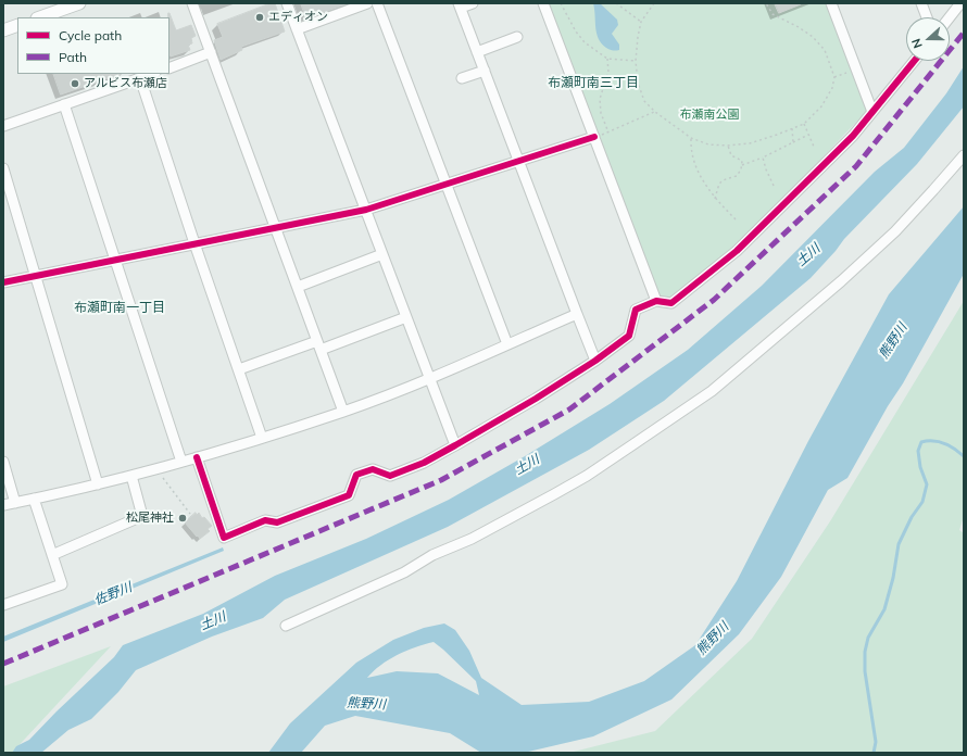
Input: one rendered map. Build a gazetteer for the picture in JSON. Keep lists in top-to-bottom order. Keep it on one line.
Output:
{"districts":["布瀬町南三丁目","布瀬町南一丁目"],"water":["土川","熊野川","佐野川"],"parks":["布瀬南公園"],"places":["エディオン","アルビス布瀬店","松尾神社"],"legend":["Cycle path","Path"],"north":"left"}
